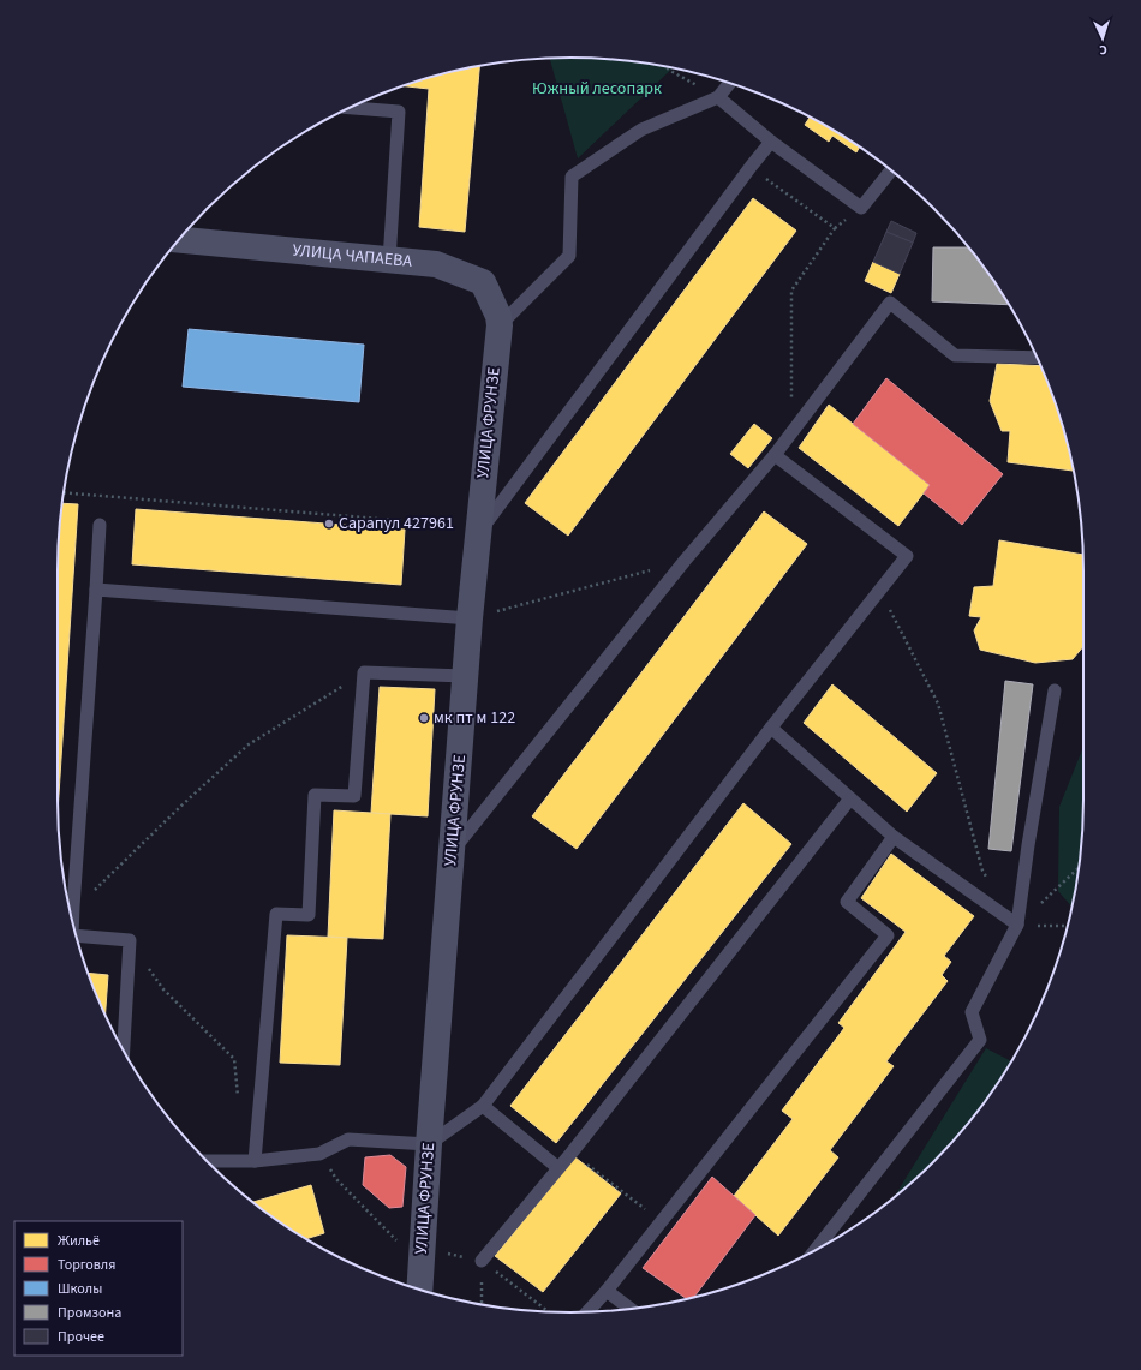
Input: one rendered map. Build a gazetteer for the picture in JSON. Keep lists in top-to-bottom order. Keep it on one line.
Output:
{"streets":{"street":["УЛИЦА ЧАПАЕВА","УЛИЦА ФРУНЗЕ"]},"crossings":[["УЛИЦА ЧАПАЕВА","УЛИЦА ФРУНЗЕ"]],"parks":["Южный лесопарк"],"places":["Сарапул 427961","мк пт м 122"],"legend":["Жильё","Торговля","Школы","Промзона","Прочее"],"north":"bottom"}
